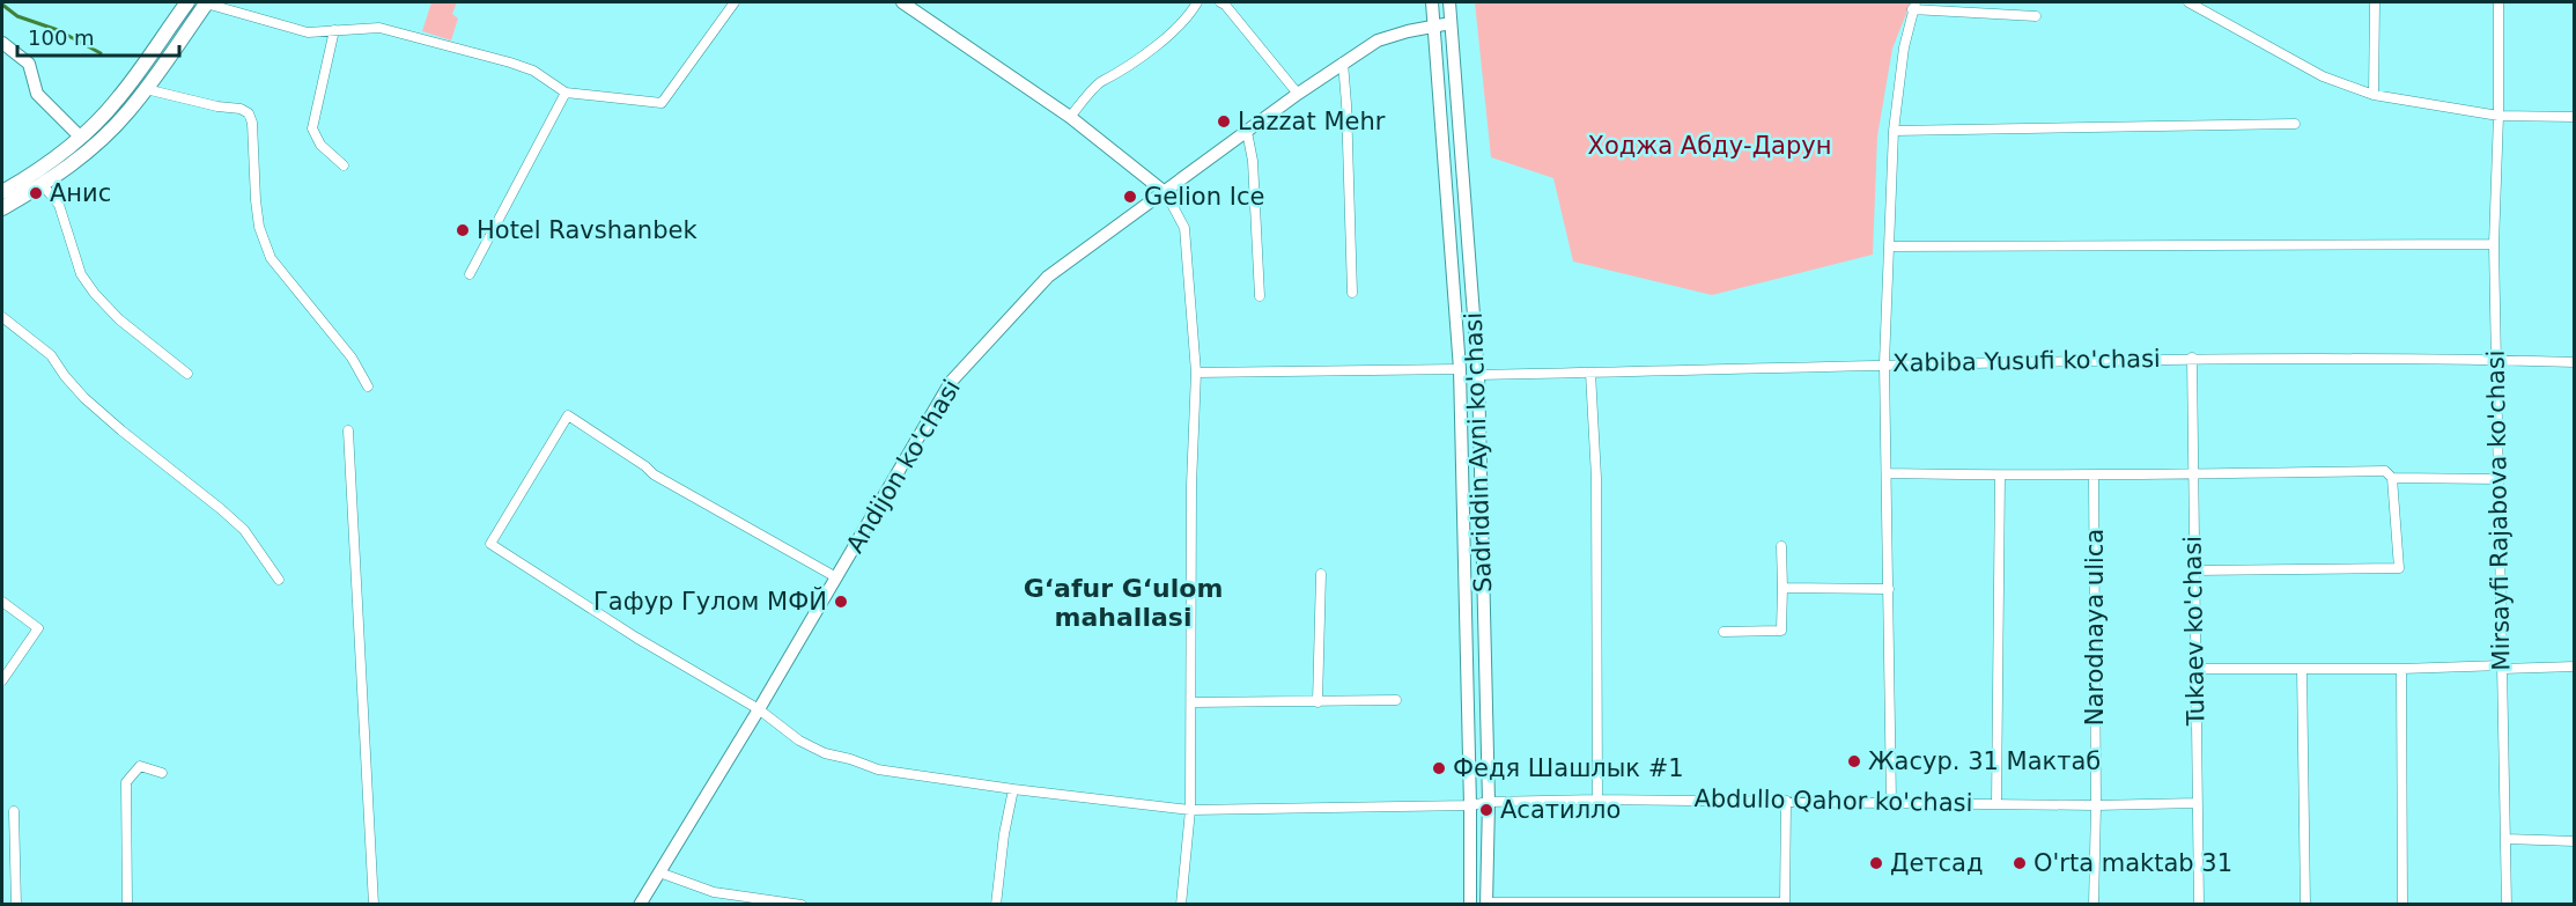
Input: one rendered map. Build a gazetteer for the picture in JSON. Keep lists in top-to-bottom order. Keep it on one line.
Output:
{"streets":{"main road":["Sadriddin Ayni ko'chasi","Andijon ko'chasi"],"street":["Xabiba Yusufi ko'chasi","Mirsayfi Rajabova ko'chasi","Narodnaya ulica","Tukaev ko'chasi","Abdullo Qahor ko'chasi"]},"crossings":[["Xabiba Yusufi ko'chasi","Sadriddin Ayni ko'chasi"],["Xabiba Yusufi ko'chasi","Mirsayfi Rajabova ko'chasi"],["Xabiba Yusufi ko'chasi","Tukaev ko'chasi"],["Sadriddin Ayni ko'chasi","Andijon ko'chasi"],["Sadriddin Ayni ko'chasi","Abdullo Qahor ko'chasi"],["Andijon ko'chasi","Abdullo Qahor ko'chasi"],["Narodnaya ulica","Abdullo Qahor ko'chasi"],["Tukaev ko'chasi","Abdullo Qahor ko'chasi"]],"districts":["Gʻafur Gʻulom mahallasi"],"parks":["Ходжа Абду-Дарун"],"places":["Lazzat Mehr","Анис","Gelion Ice","Hotel Ravshanbek","Гафур Гулом МФЙ","Жасур. 31 Мактаб","Федя Шашлык #1","Асатилло","Детсад","O'rta maktab 31"],"scale_bar":"100 m"}
